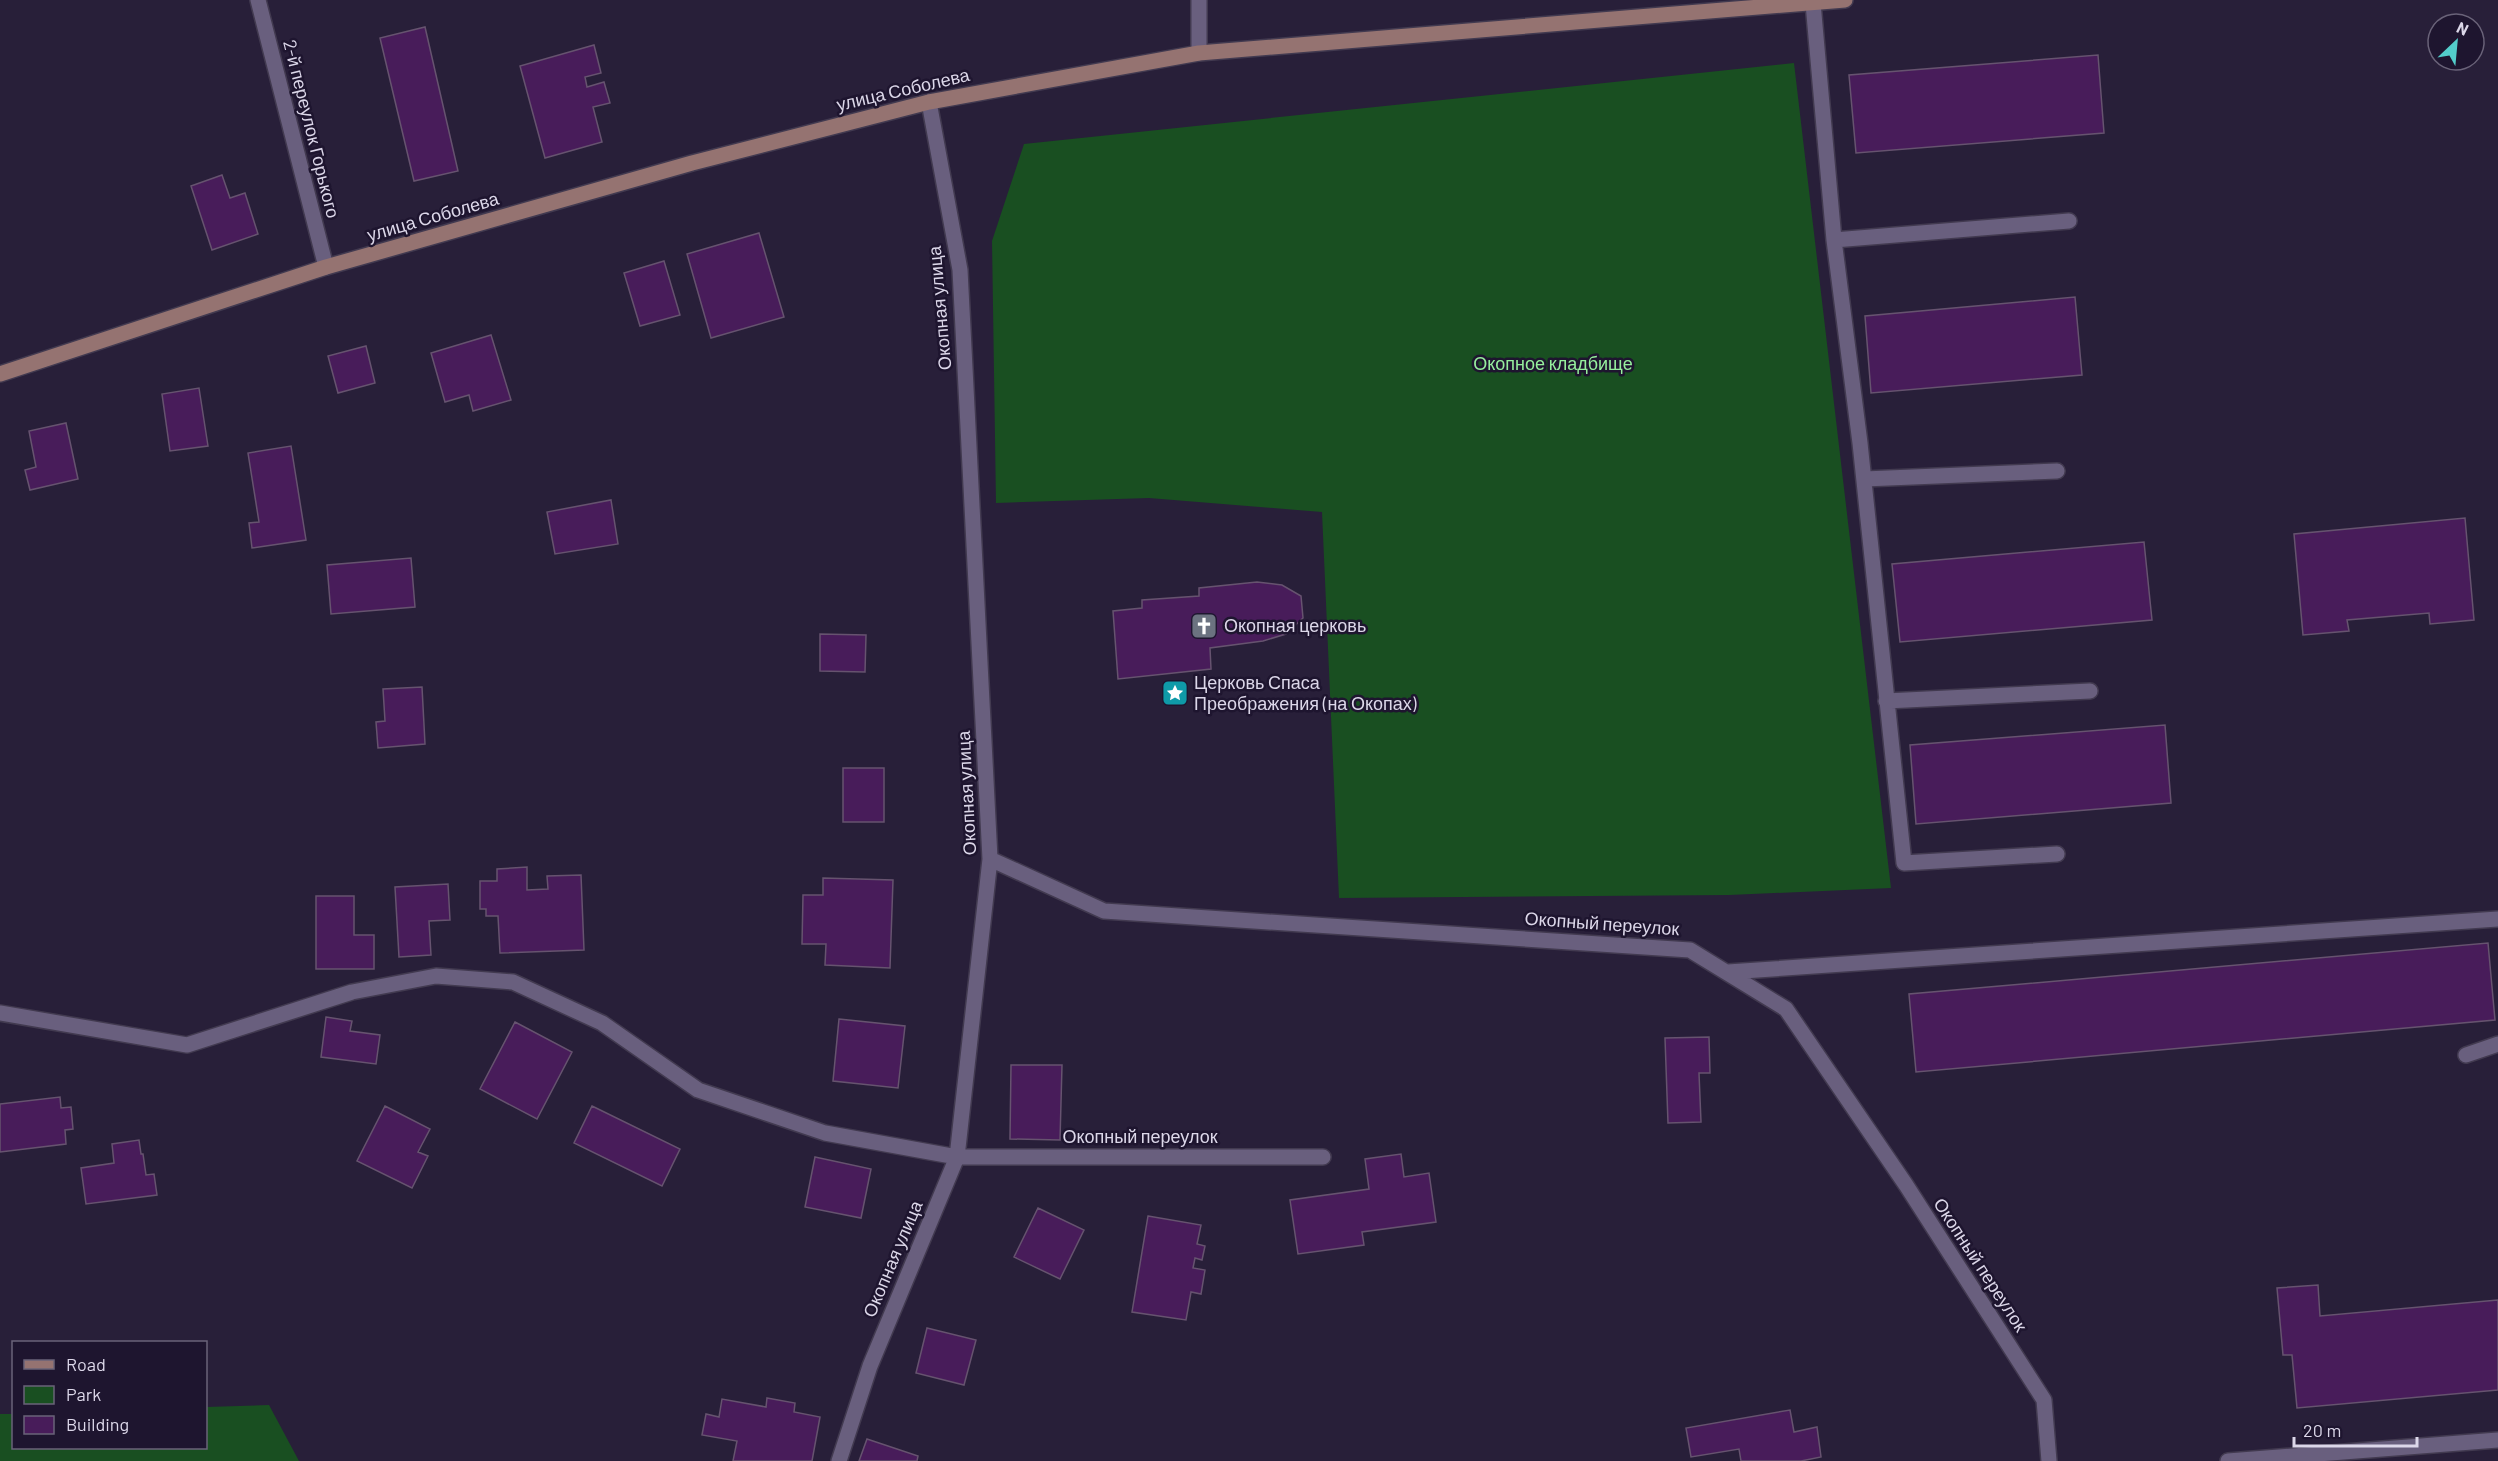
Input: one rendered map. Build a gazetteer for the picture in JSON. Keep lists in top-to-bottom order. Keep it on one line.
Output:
{"streets":{"street":["улица Соболева","2-й переулок Горького","Окопная улица","Окопный переулок"]},"crossings":[["улица Соболева","2-й переулок Горького"],["улица Соболева","Окопная улица"],["Окопная улица","Окопный переулок"]],"parks":["Окопное кладбище"],"places":{"church":["Окопная церковь"],"place":["Церковь Спаса Преображения (на Окопах)"]},"legend":["Road","Park","Building"],"scale_bar":"20 m","north":"top right"}
